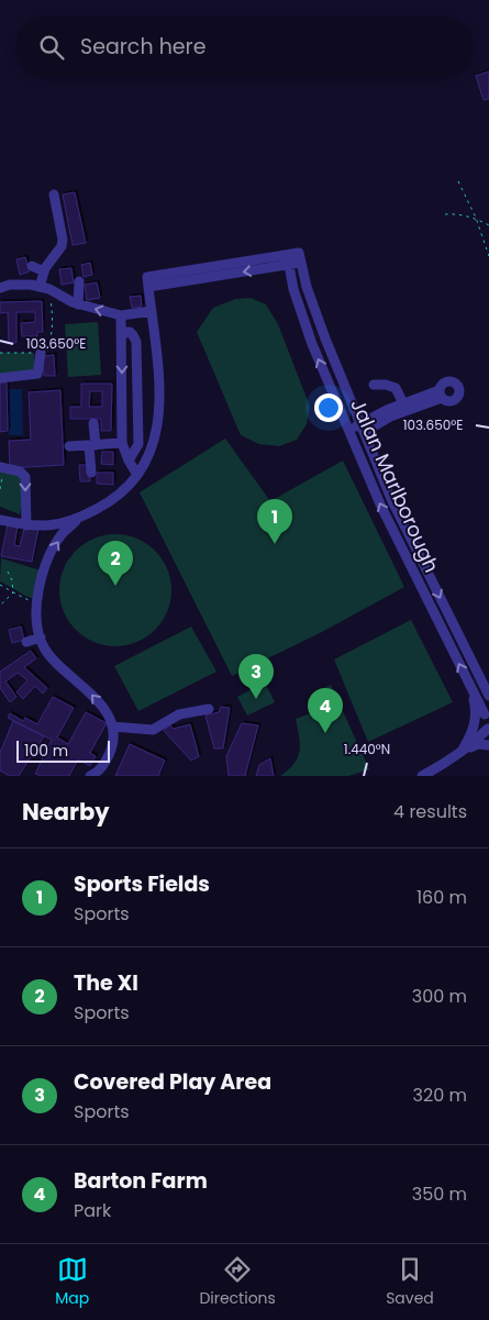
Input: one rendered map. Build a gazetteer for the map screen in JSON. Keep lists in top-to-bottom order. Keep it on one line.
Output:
{"streets":{"street":["Jalan Marlborough"]},"scale_bar":"100 m","page":{"search":"Search here","pins":["1","2","3","4"],"scale":"100 m","heading":["Nearby","4 results"],"list":[{"mark":"1","name":"Sports Fields","note":"Sports","value":"160 m"},{"mark":"2","name":"The XI","note":"Sports","value":"300 m"},{"mark":"3","name":"Covered Play Area","note":"Sports","value":"320 m"},{"mark":"4","name":"Barton Farm","note":"Park","value":"350 m"}],"nav":["Map","Directions","Saved"]},"coordinates":["103.650°E","1.440°N"]}
